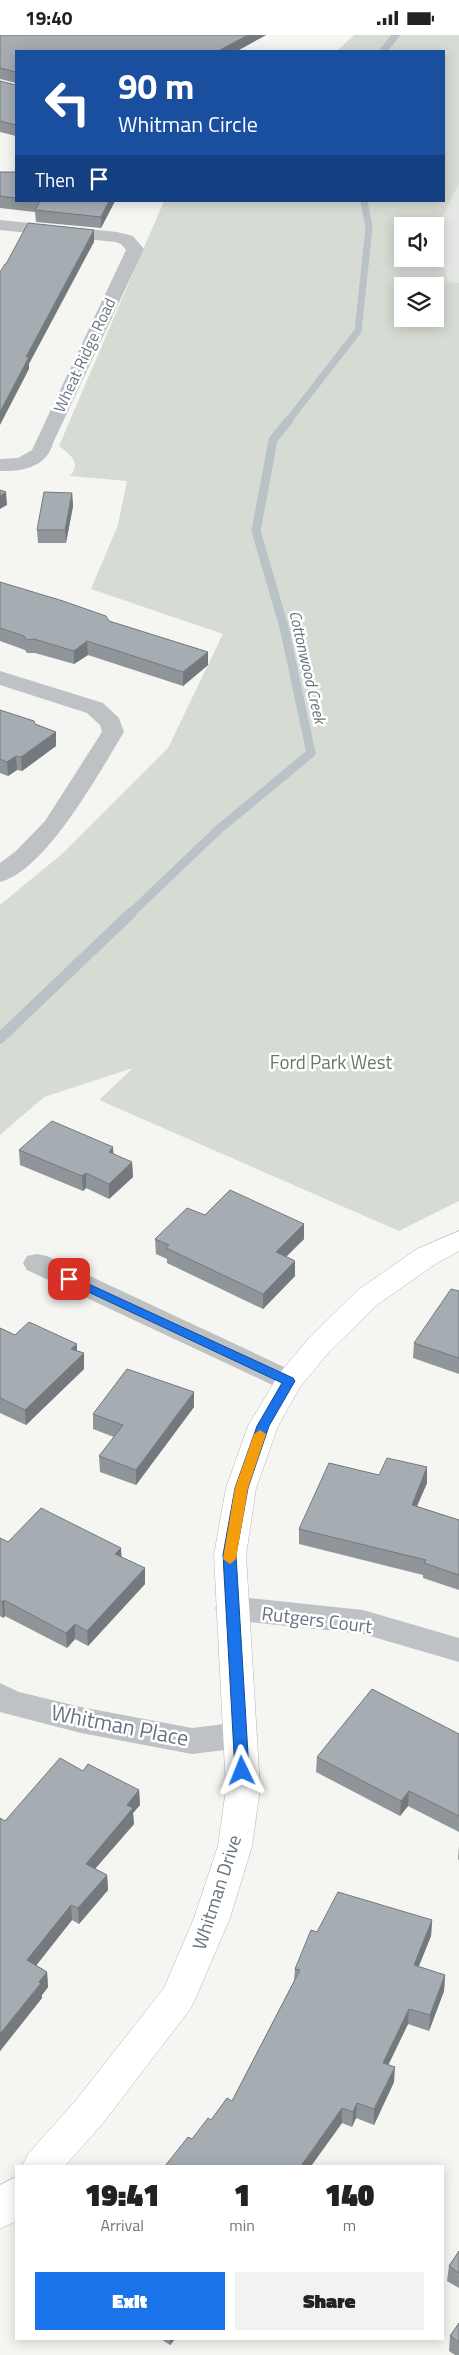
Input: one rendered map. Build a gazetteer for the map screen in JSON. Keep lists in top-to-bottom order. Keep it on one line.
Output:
{"streets":{"street":["Wheat Ridge Road","Rutgers Court","Whitman Place","Whitman Drive"]},"crossings":[["Rutgers Court","Whitman Drive"],["Whitman Place","Whitman Drive"]],"water":["Cottonwood Creek"],"parks":["Ford Park West"],"page":{"status":"19:40","turn":["90 m","Whitman Circle"],"then":"Then","eta":["19:41","Arrival","1","min","140","m"],"buttons":["Exit","Share"]}}
